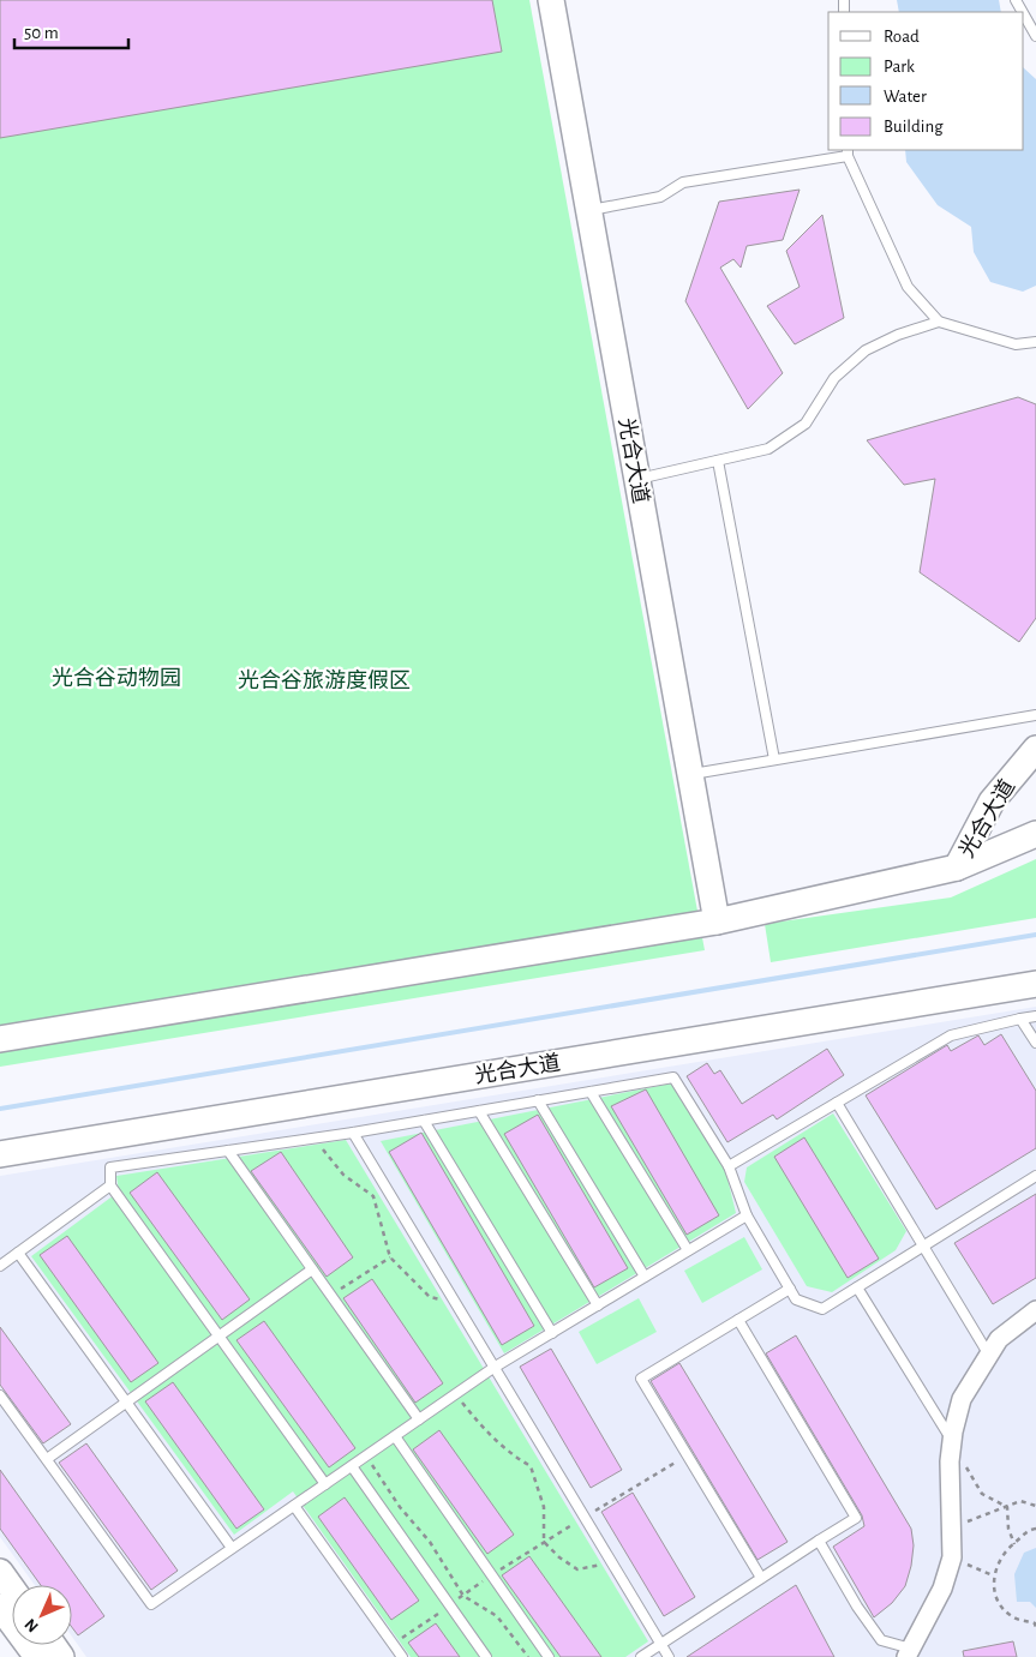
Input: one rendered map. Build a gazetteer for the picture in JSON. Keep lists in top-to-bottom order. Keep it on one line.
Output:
{"streets":{"street":["光合大道"]},"parks":["光合谷动物园","光合谷旅游度假区"],"legend":["Road","Park","Water","Building"],"scale_bar":"50 m","north":"bottom left"}
